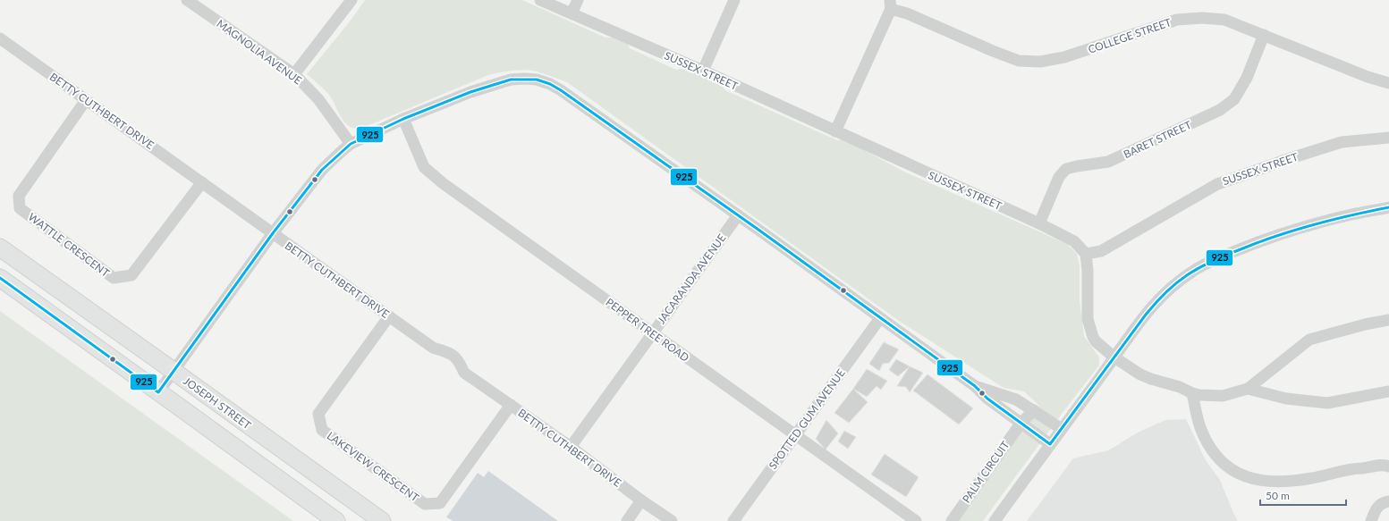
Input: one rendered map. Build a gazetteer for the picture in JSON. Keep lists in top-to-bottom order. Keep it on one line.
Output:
{"streets":{"highway":["JOSEPH STREET"],"street":["COLLEGE STREET","MAGNOLIA AVENUE","SUSSEX STREET","BETTY CUTHBERT DRIVE","BARET STREET","WATTLE CRESCENT","JACARANDA AVENUE","PEPPER TREE ROAD","SPOTTED GUM AVENUE","LAKEVIEW CRESCENT","PALM CIRCUIT"]},"crossings":[["COLLEGE STREET","BARET STREET"],["SUSSEX STREET","BARET STREET"],["BETTY CUTHBERT DRIVE","WATTLE CRESCENT"],["BETTY CUTHBERT DRIVE","JACARANDA AVENUE"],["BETTY CUTHBERT DRIVE","LAKEVIEW CRESCENT"],["JACARANDA AVENUE","PEPPER TREE ROAD"],["PEPPER TREE ROAD","SPOTTED GUM AVENUE"]],"lines":["transit line 925"],"scale_bar":"50 m"}
